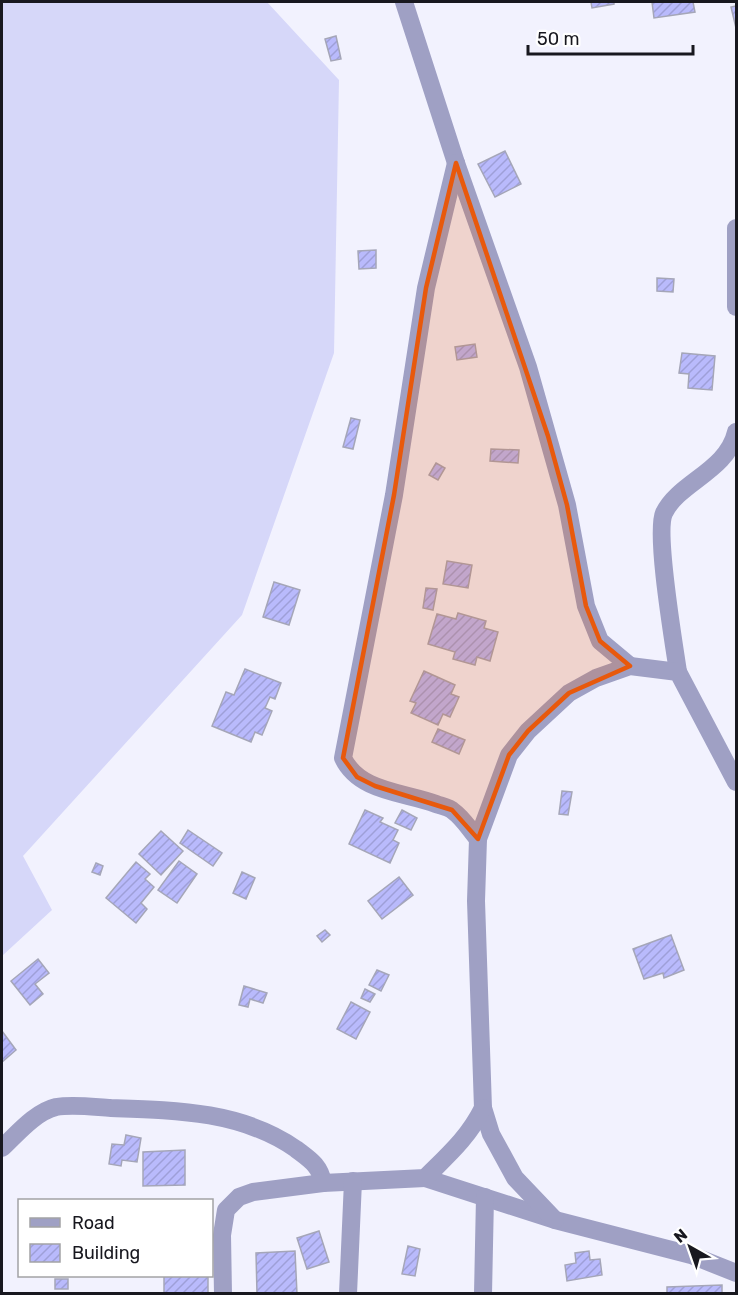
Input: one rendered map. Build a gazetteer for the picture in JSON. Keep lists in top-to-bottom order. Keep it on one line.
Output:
{"legend":["Road","Building"],"scale_bar":"50 m","north":"top left"}
